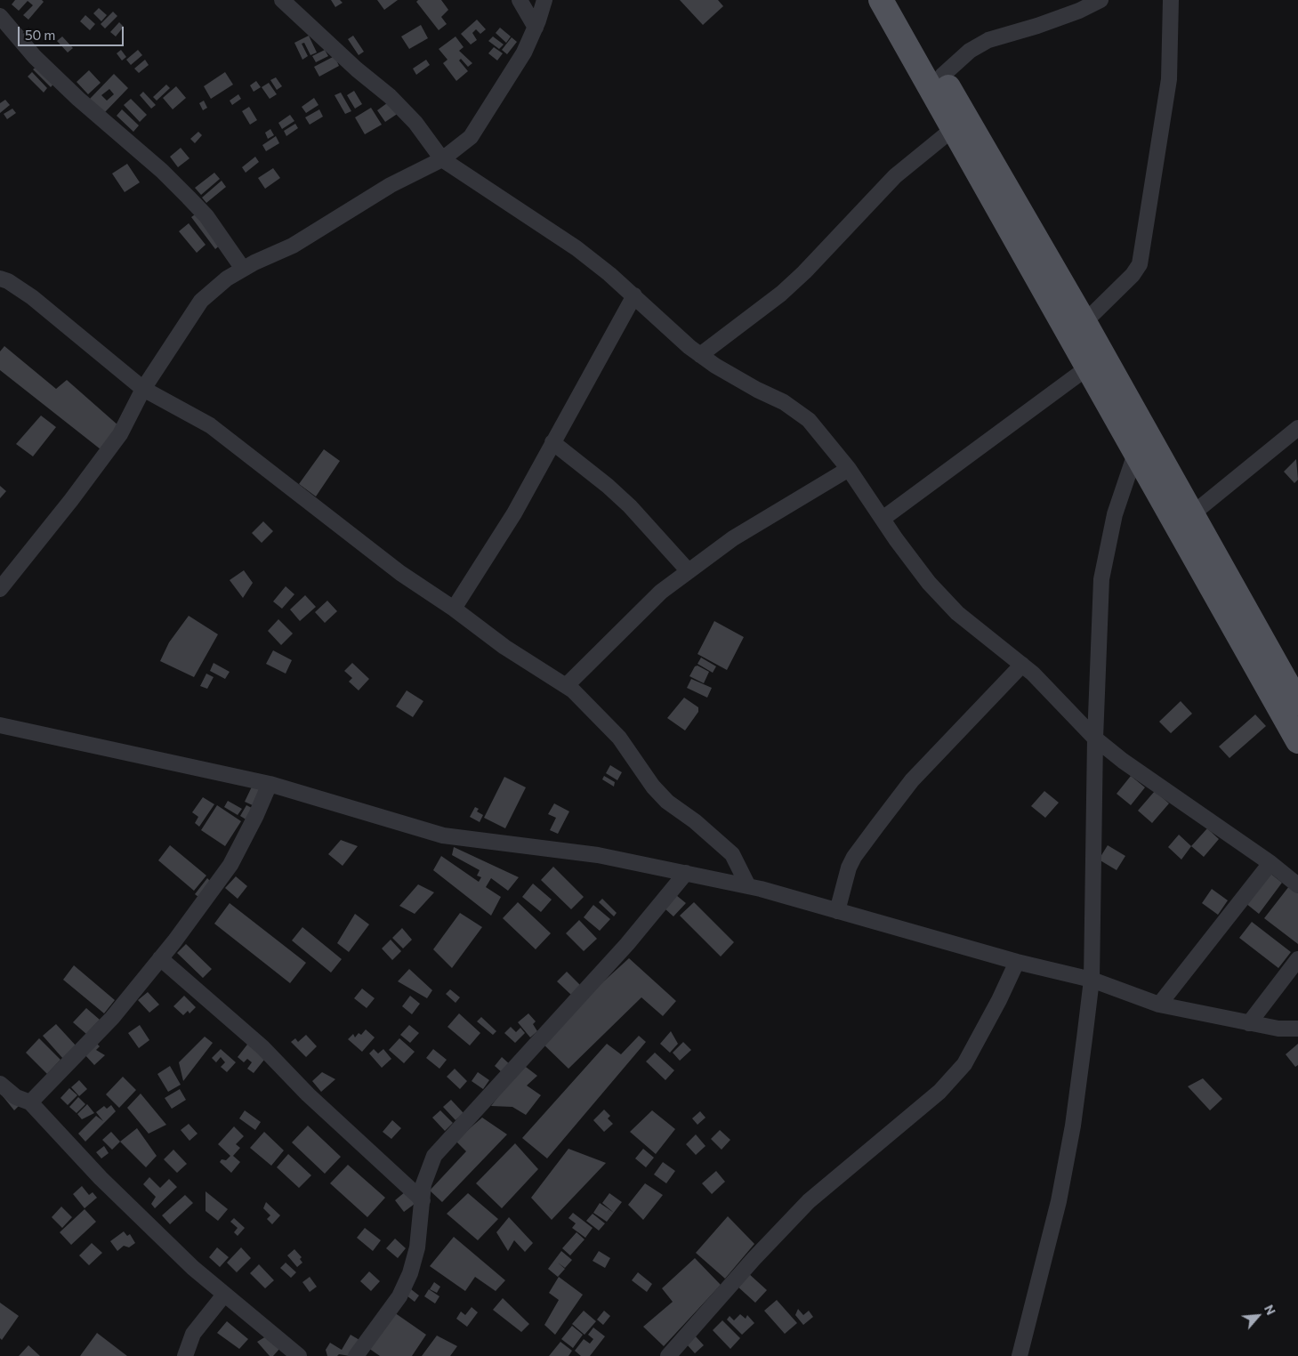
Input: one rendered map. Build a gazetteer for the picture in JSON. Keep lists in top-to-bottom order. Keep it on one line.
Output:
{"scale_bar":"50 m","north":"top right"}
